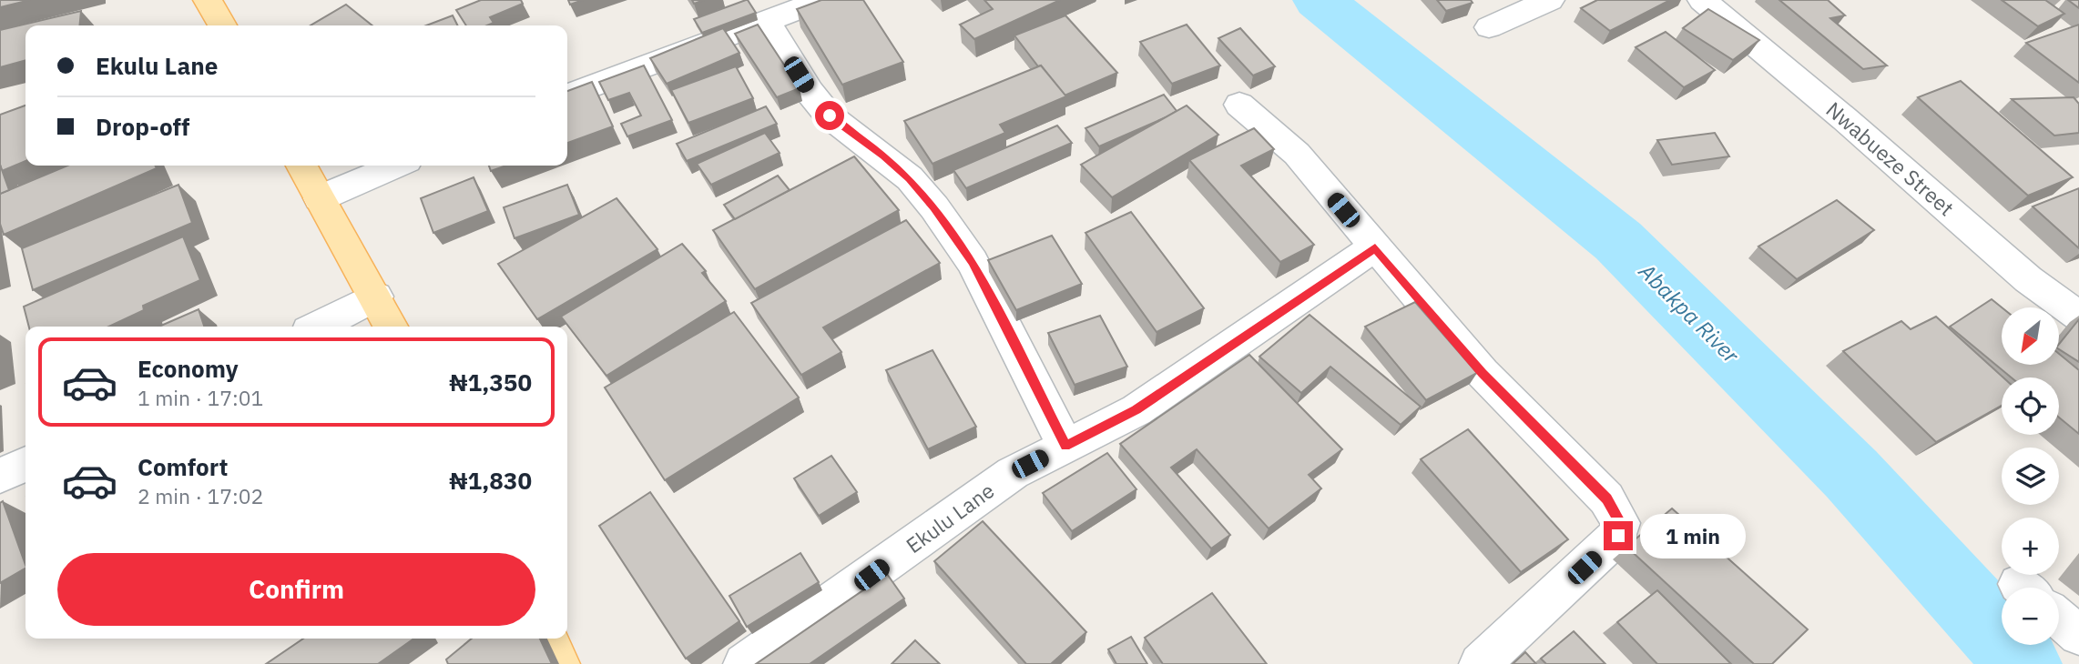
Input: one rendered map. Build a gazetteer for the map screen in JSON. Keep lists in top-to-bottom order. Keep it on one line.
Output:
{"streets":{"street":["Nwabueze Street","Ekulu Lane"]},"water":["Abakpa River"],"north":"bottom left","page":{"banner":["Ekulu Lane","Drop-off"],"map_buttons":["+","−"],"list":[{"name":"Economy","note":"1 min · 17:01","value":"₦1,350"},{"name":"Comfort","note":"2 min · 17:02","value":"₦1,830"}],"bubble":"1 min","buttons":"Confirm"}}
